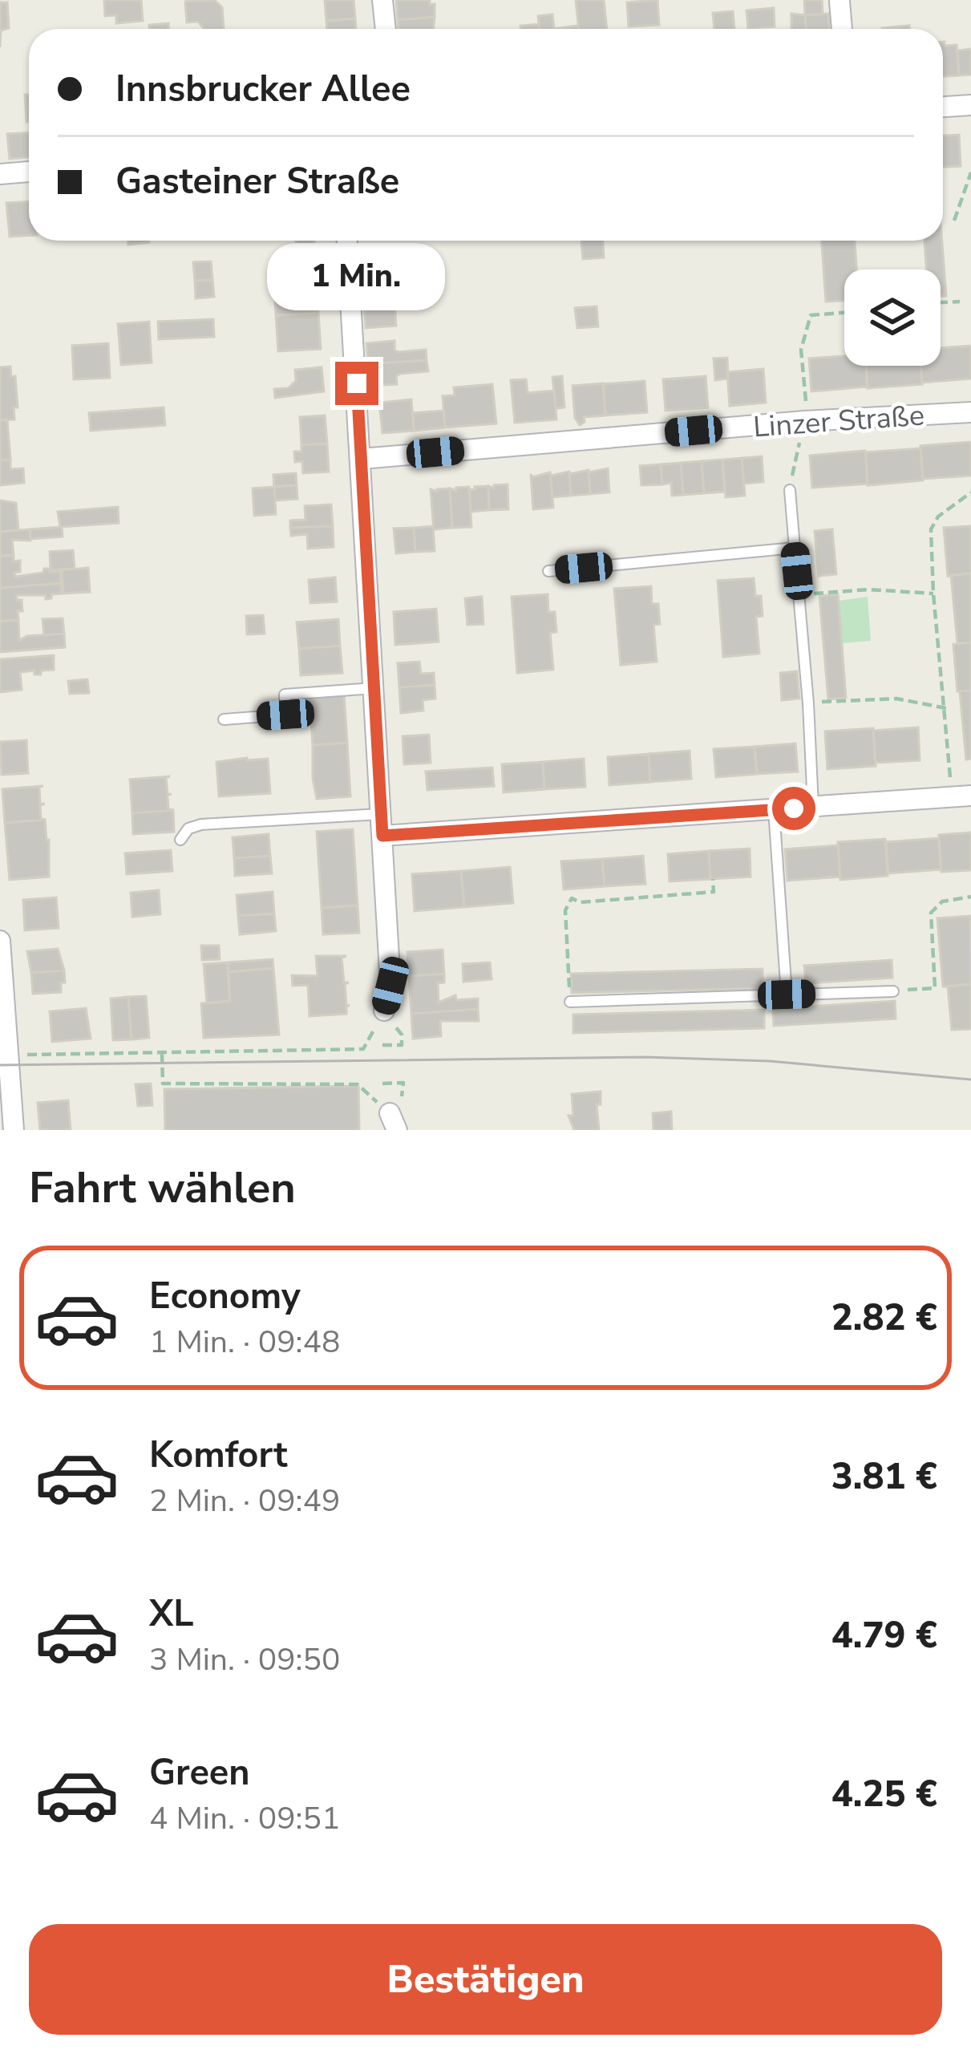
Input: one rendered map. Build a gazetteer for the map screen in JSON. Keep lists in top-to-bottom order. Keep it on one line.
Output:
{"streets":{"street":["Linzer Straße"]},"page":{"banner":["Innsbrucker Allee","Gasteiner Straße"],"bubble":"1 Min.","heading":"Fahrt wählen","list":[{"name":"Economy","note":"1 Min. · 09:48","value":"2.82 €"},{"name":"Komfort","note":"2 Min. · 09:49","value":"3.81 €"},{"name":"XL","note":"3 Min. · 09:50","value":"4.79 €"},{"name":"Green","note":"4 Min. · 09:51","value":"4.25 €"}],"buttons":"Bestätigen"}}
